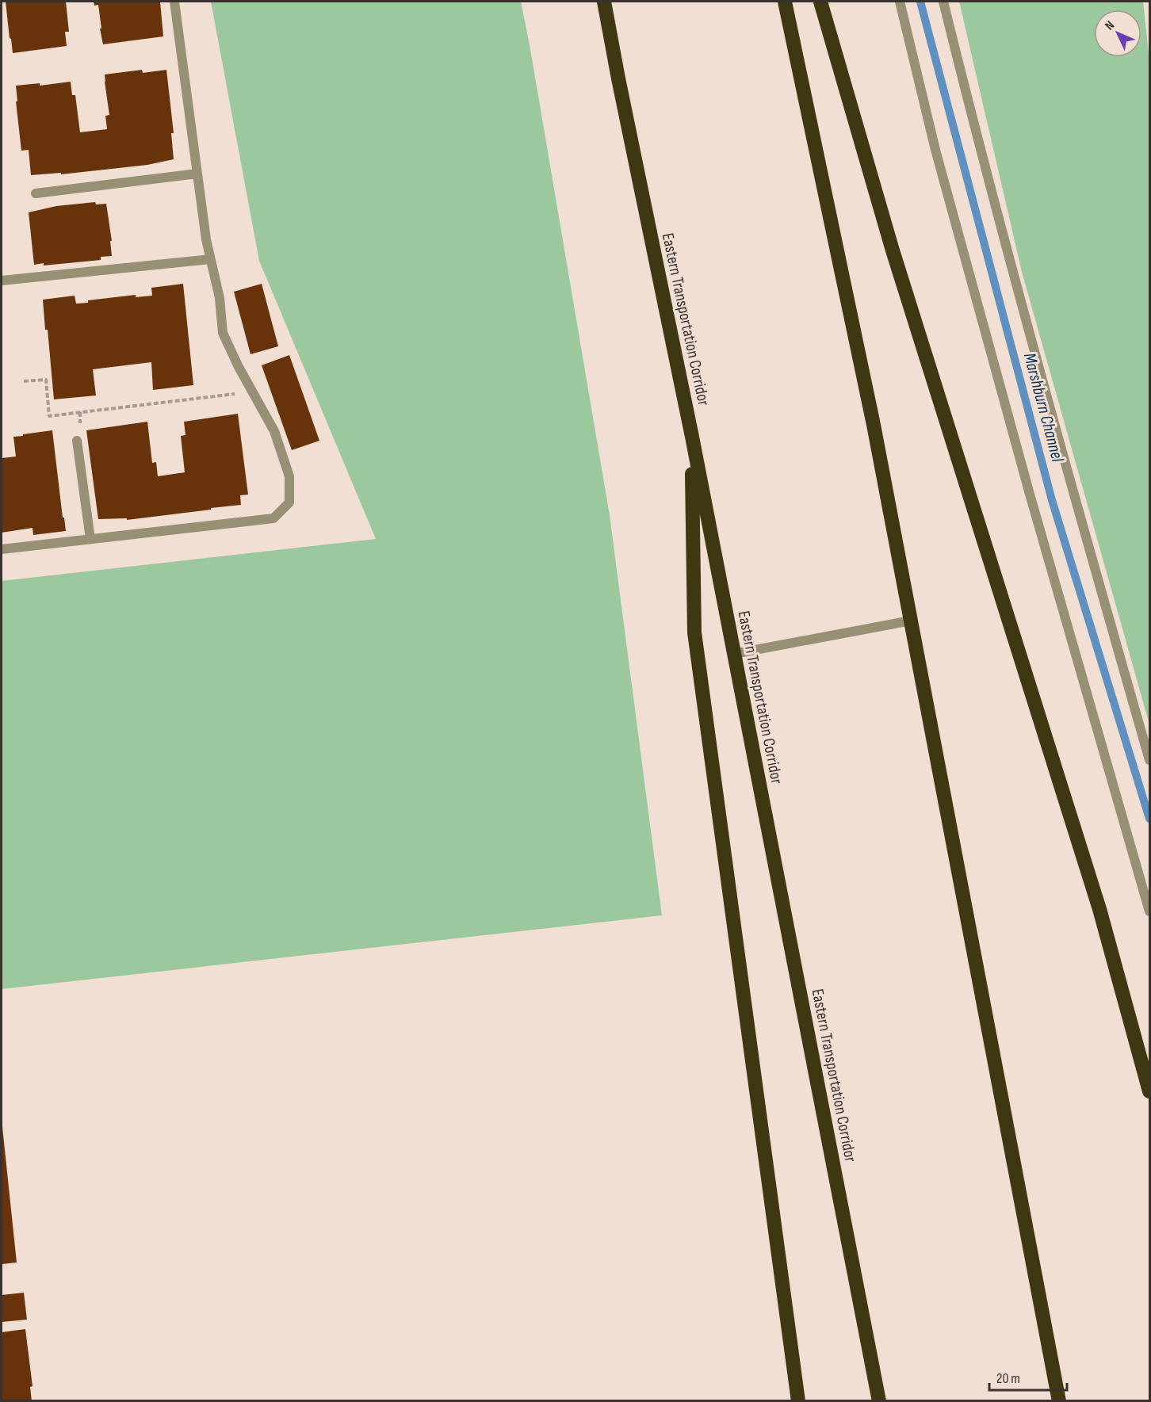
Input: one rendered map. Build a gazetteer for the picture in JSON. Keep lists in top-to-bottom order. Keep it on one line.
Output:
{"streets":{"highway":["Eastern Transportation Corridor"]},"water":["Marshburn Channel"],"scale_bar":"20 m","north":"top left"}
